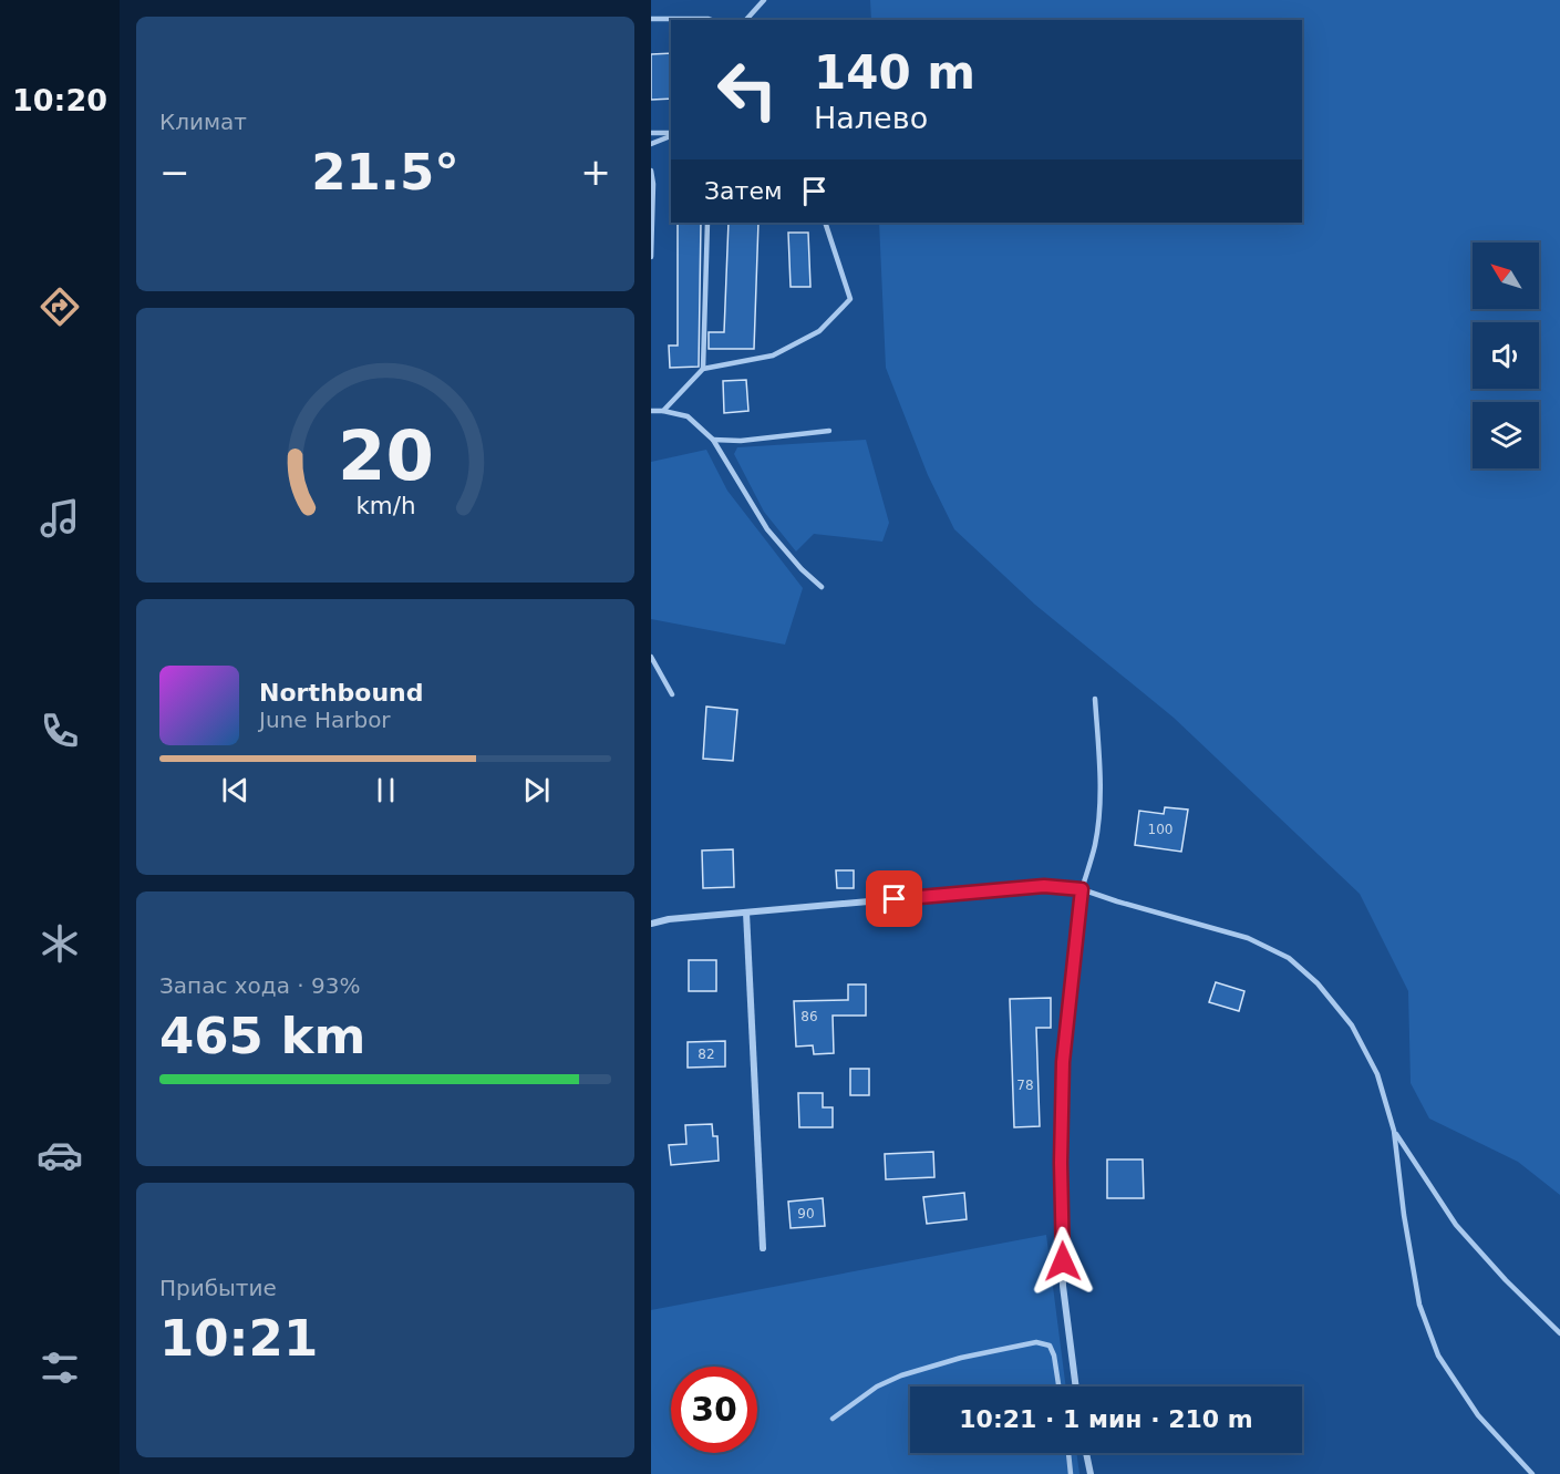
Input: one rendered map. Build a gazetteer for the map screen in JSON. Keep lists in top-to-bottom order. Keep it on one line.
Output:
{"house_numbers":["100","86","82","78","90"],"north":"top left","page":{"tabs":"10:20","tile":["Климат",["Запас хода · 93%","465 km"],["Прибытие","10:21"]],"turn":["140 m","Налево"],"heat":["−","21.5°","+"],"then":"Затем","song":["Northbound","June Harbor"],"limit":"30","trip":"10:21 · 1 мин · 210 m","gauge":["20","km/h"]}}
